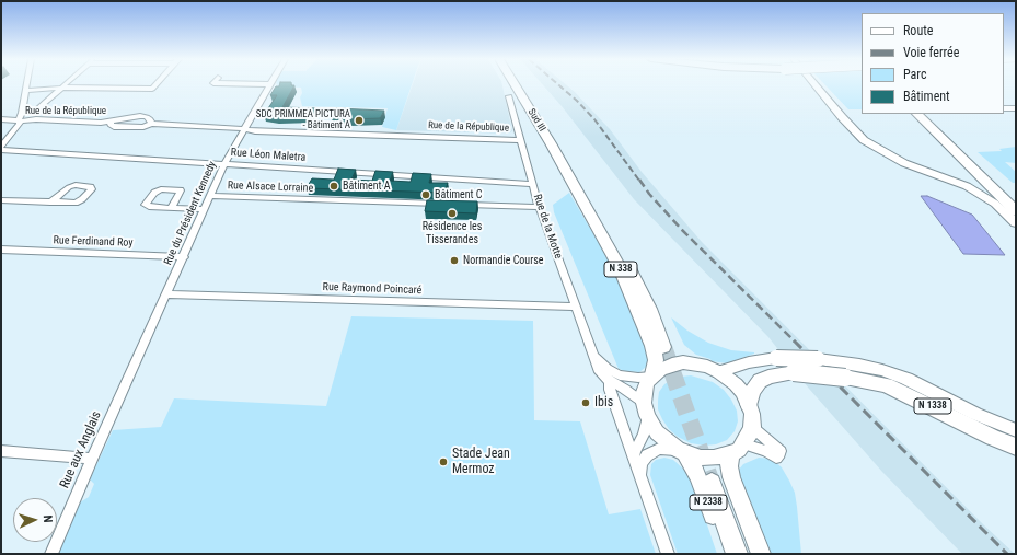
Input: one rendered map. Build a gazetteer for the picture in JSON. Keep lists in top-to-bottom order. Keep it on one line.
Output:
{"streets":{"highway":["Sud III","N 338","N 1338"],"main road":["N 2338"],"street":["Rue de la République","Rue Léon Maletra","Rue Alsace Lorraine","Rue du Président Kennedy","Rue de la Motte","Rue Ferdinand Roy","Rue Raymond Poincaré","Rue aux Anglais"]},"crossings":[["Rue de la République","Rue du Président Kennedy"],["Rue de la République","Rue de la Motte"],["Sud III","N 338"],["Rue Léon Maletra","Rue du Président Kennedy"],["Rue Léon Maletra","Rue de la Motte"],["Rue Alsace Lorraine","Rue du Président Kennedy"],["Rue du Président Kennedy","Rue Ferdinand Roy"],["Rue du Président Kennedy","Rue Raymond Poincaré"],["Rue du Président Kennedy","Rue aux Anglais"],["Rue de la Motte","N 338"],["Rue de la Motte","Rue Raymond Poincaré"],["Rue de la Motte","N 1338"],["Rue de la Motte","N 2338"],["N 338","N 1338"],["N 338","N 2338"],["N 1338","N 2338"]],"places":["SDC PRIMMEA PICTURA - Bâtiment A","Bâtiment A","Bâtiment C","Résidence les Tisserandes","Normandie Course","Ibis","Stade Jean Mermoz"],"legend":["Route","Voie ferrée","Parc","Bâtiment"],"north":"right"}
